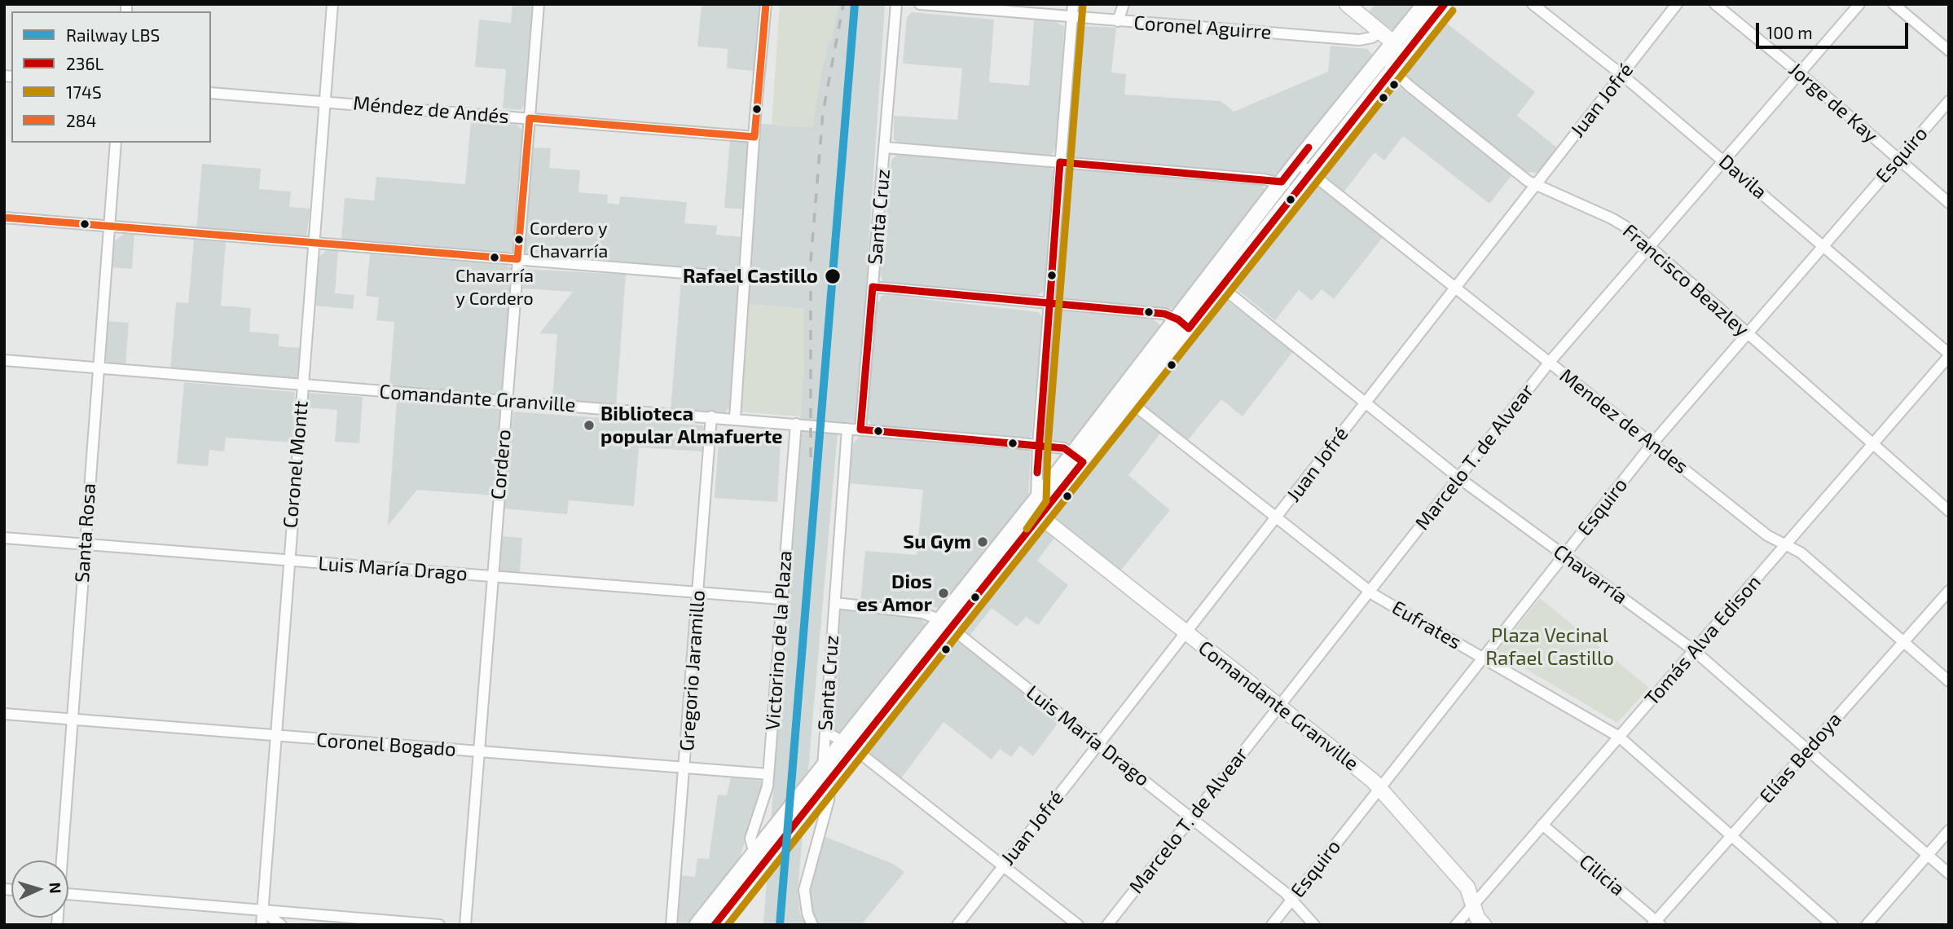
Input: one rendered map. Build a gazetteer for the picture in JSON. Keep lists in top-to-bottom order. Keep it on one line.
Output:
{"streets":{"street":["Coronel Aguirre","Juan Jofré","Jorge de Kay","Méndez de Andés","Esquiro","Davila","Santa Cruz","Francisco Beazley","Comandante Granville","Mendez de Andes","Marcelo T. de Alvear","Coronel Montt","Cordero","Santa Rosa","Luis María Drago","Chavarría","Eufrates","Victorino de la Plaza","Tomás Alva Edison","Gregorio Jaramillo","Coronel Bogado","Elías Bedoya","Cilicia"]},"crossings":[["Juan Jofré","Davila"],["Juan Jofré","Francisco Beazley"],["Juan Jofré","Comandante Granville"],["Juan Jofré","Mendez de Andes"],["Juan Jofré","Luis María Drago"],["Juan Jofré","Chavarría"],["Juan Jofré","Eufrates"],["Jorge de Kay","Esquiro"],["Jorge de Kay","Marcelo T. de Alvear"],["Méndez de Andés","Coronel Montt"],["Méndez de Andés","Cordero"],["Esquiro","Davila"],["Esquiro","Francisco Beazley"],["Esquiro","Comandante Granville"],["Esquiro","Mendez de Andes"],["Esquiro","Luis María Drago"],["Esquiro","Chavarría"],["Esquiro","Eufrates"],["Davila","Marcelo T. de Alvear"],["Davila","Tomás Alva Edison"],["Santa Cruz","Comandante Granville"],["Santa Cruz","Luis María Drago"],["Francisco Beazley","Marcelo T. de Alvear"],["Francisco Beazley","Tomás Alva Edison"],["Comandante Granville","Marcelo T. de Alvear"],["Comandante Granville","Coronel Montt"],["Comandante Granville","Cordero"],["Comandante Granville","Santa Rosa"],["Comandante Granville","Victorino de la Plaza"],["Comandante Granville","Tomás Alva Edison"],["Comandante Granville","Gregorio Jaramillo"],["Mendez de Andes","Marcelo T. de Alvear"],["Mendez de Andes","Tomás Alva Edison"],["Mendez de Andes","Elías Bedoya"],["Marcelo T. de Alvear","Luis María Drago"],["Marcelo T. de Alvear","Chavarría"],["Marcelo T. de Alvear","Eufrates"],["Coronel Montt","Luis María Drago"],["Coronel Montt","Coronel Bogado"],["Cordero","Luis María Drago"],["Cordero","Coronel Bogado"],["Santa Rosa","Luis María Drago"],["Santa Rosa","Coronel Bogado"],["Luis María Drago","Victorino de la Plaza"],["Luis María Drago","Gregorio Jaramillo"],["Chavarría","Tomás Alva Edison"],["Chavarría","Elías Bedoya"],["Eufrates","Tomás Alva Edison"],["Eufrates","Elías Bedoya"],["Victorino de la Plaza","Coronel Bogado"],["Tomás Alva Edison","Cilicia"],["Gregorio Jaramillo","Coronel Bogado"],["Elías Bedoya","Cilicia"]],"parks":["Plaza Vecinal Rafael Castillo"],"places":["Cordero y Chavarría","Chavarría y Cordero","Rafael Castillo","Biblioteca popular Almafuerte","Su Gym","Dios es Amor"],"lines":["rail line LBS","transit line 236L","transit line 284","transit line 174S"],"legend":["Railway LBS","236L","174S","284"],"scale_bar":"100 m","north":"right"}
